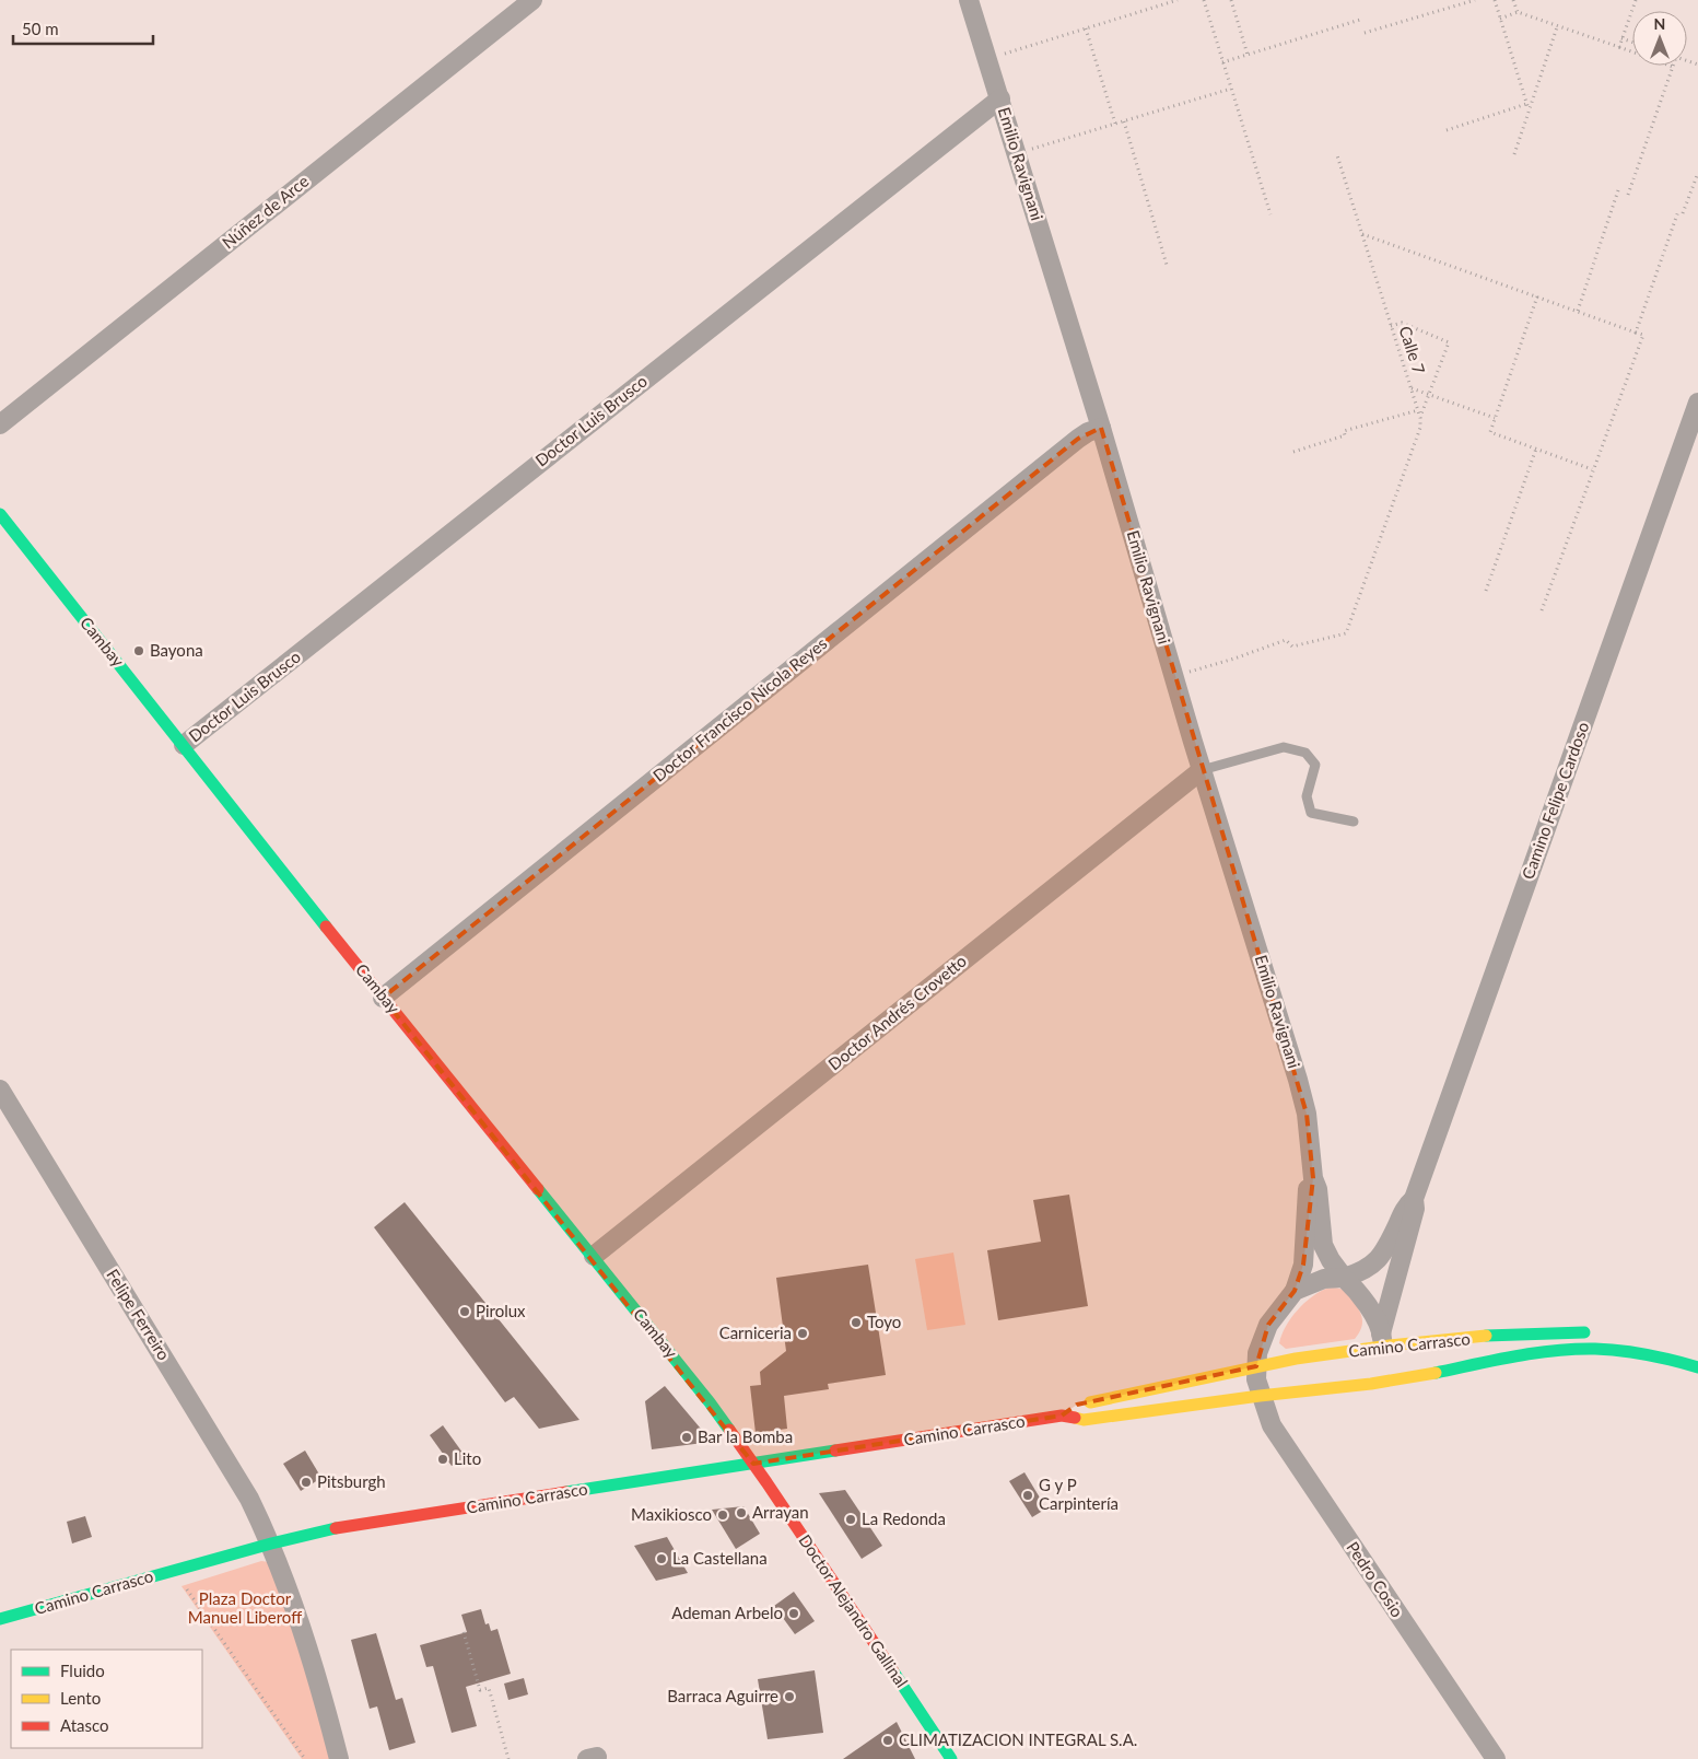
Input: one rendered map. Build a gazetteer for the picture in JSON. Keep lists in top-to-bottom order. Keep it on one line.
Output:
{"streets":{"main road":["Cambay","Camino Carrasco","Doctor Alejandro Gallinal"],"street":["Emilio Ravignani","Núñez de Arce","Doctor Luis Brusco","Doctor Francisco Nicola Reyes","Camino Felipe Cardoso","Doctor Andrés Crovetto","Felipe Ferreiro","Pedro Cosio"],"path":["Calle 7"]},"crossings":[["Emilio Ravignani","Doctor Luis Brusco"],["Emilio Ravignani","Doctor Francisco Nicola Reyes"],["Emilio Ravignani","Camino Felipe Cardoso"],["Emilio Ravignani","Doctor Andrés Crovetto"],["Emilio Ravignani","Camino Carrasco"],["Emilio Ravignani","Pedro Cosio"],["Doctor Luis Brusco","Cambay"],["Cambay","Doctor Francisco Nicola Reyes"],["Cambay","Doctor Andrés Crovetto"],["Cambay","Camino Carrasco"],["Cambay","Doctor Alejandro Gallinal"],["Camino Felipe Cardoso","Camino Carrasco"],["Felipe Ferreiro","Camino Carrasco"],["Camino Carrasco","Pedro Cosio"],["Camino Carrasco","Doctor Alejandro Gallinal"]],"parks":["Plaza Doctor Manuel Liberoff"],"places":["Bayona","Pirolux","Toyo","Carniceria","Bar la Bomba","Lito","Pitsburgh","G y P Carpintería","Arrayan","Maxikiosco","La Redonda","La Castellana","Ademan Arbelo","Barraca Aguirre","CLIMATIZACION INTEGRAL S.A."],"legend":["Fluido","Lento","Atasco"],"scale_bar":"50 m","north":"top"}
